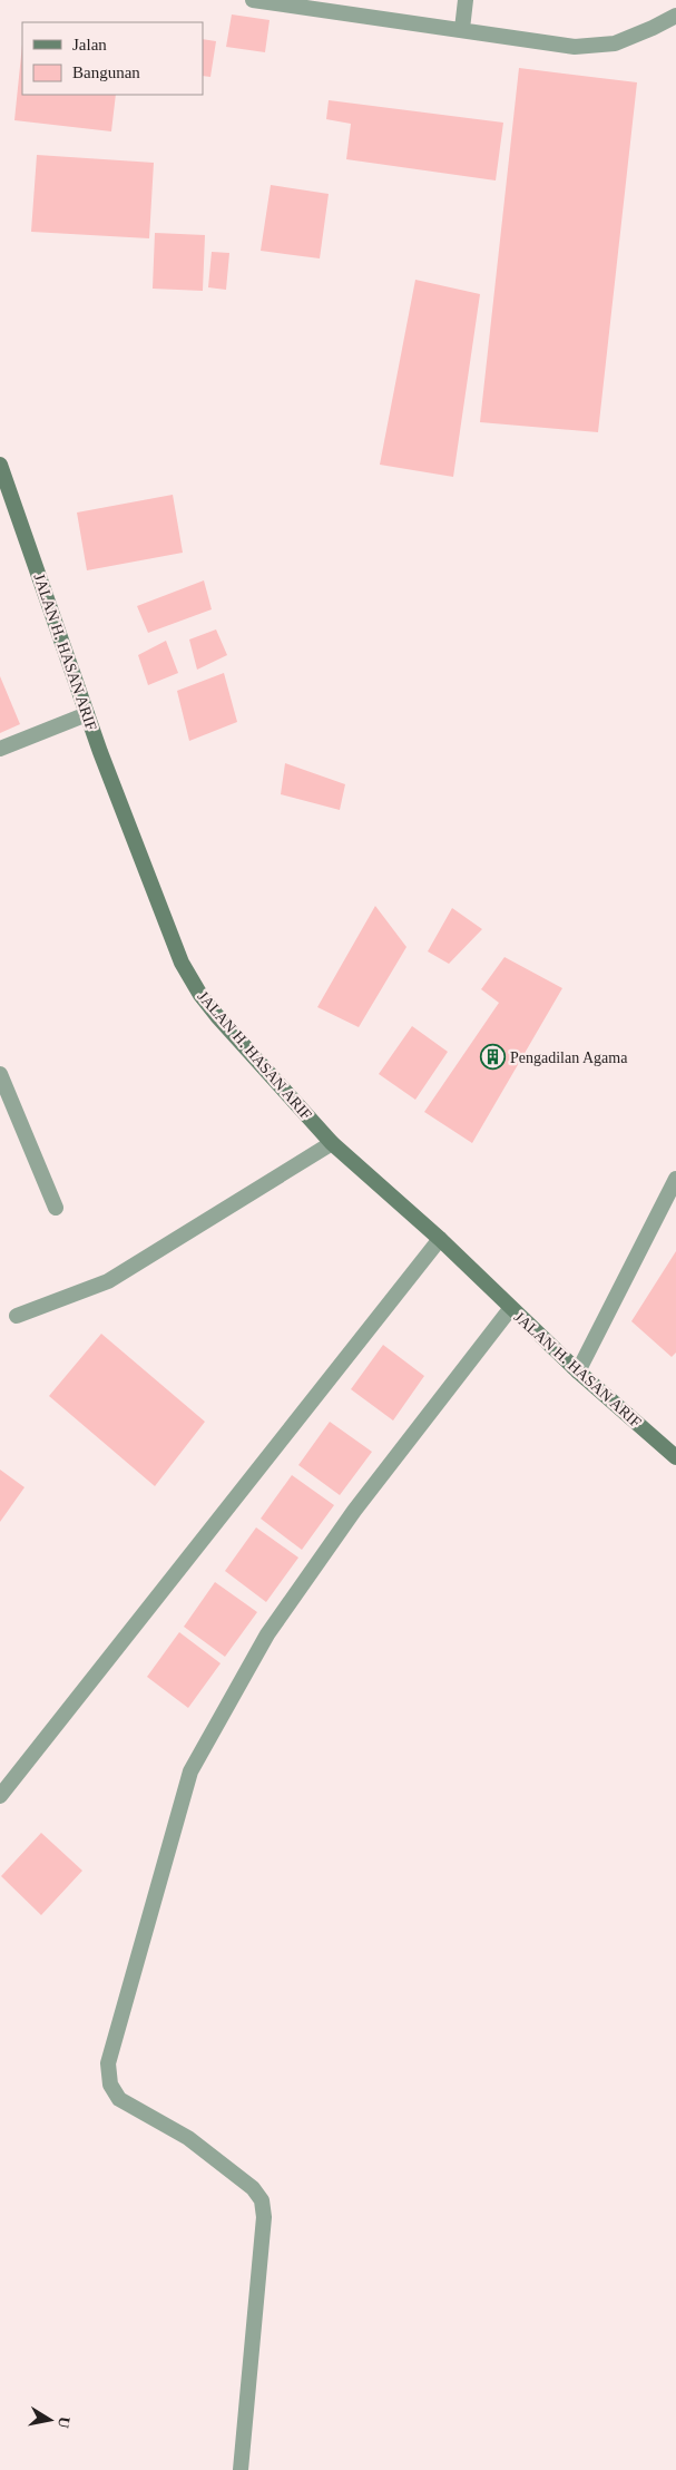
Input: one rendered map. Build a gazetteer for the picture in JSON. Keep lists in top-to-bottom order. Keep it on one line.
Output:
{"streets":{"main road":["JALAN H. HASAN ARIF"]},"places":{"building":["Pengadilan Agama"]},"legend":["Jalan","Bangunan"],"north":"right"}
